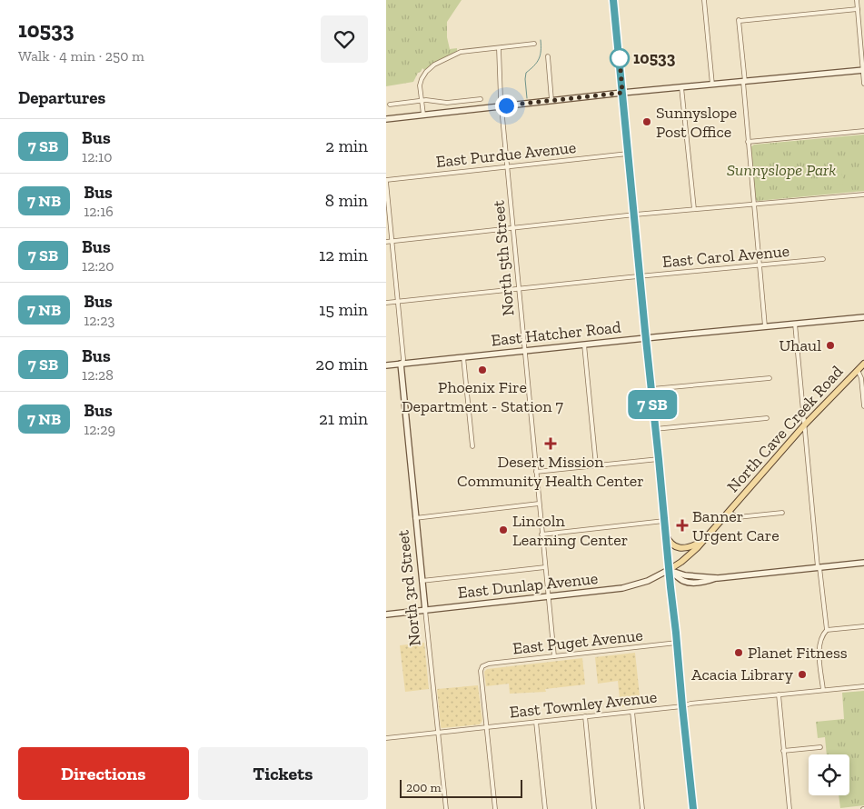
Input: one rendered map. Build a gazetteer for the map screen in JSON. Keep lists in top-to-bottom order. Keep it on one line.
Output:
{"streets":{"main road":["North Cave Creek Road"],"street":["East Purdue Avenue","East Carol Avenue","North 5th Street","East Hatcher Road","East Dunlap Avenue","North 3rd Street","East Puget Avenue","East Townley Avenue"]},"crossings":[["East Purdue Avenue","North 5th Street"],["East Purdue Avenue","North 3rd Street"],["East Carol Avenue","North 5th Street"],["East Carol Avenue","North 3rd Street"],["North 5th Street","East Hatcher Road"],["North 5th Street","East Dunlap Avenue"],["North 5th Street","East Puget Avenue"],["East Hatcher Road","North 3rd Street"],["North Cave Creek Road","East Dunlap Avenue"],["East Dunlap Avenue","North 3rd Street"],["North 3rd Street","East Townley Avenue"],["East Puget Avenue","East Townley Avenue"]],"parks":["Sunnyslope Park"],"places":{"other":["10533","Sunnyslope Post Office","Uhaul","Phoenix Fire Department - Station 7","Lincoln Learning Center","Planet Fitness","Acacia Library"],"health":["Desert Mission Community Health Center","Banner Urgent Care"]},"scale_bar":"200 m","page":{"heading":[["10533","Walk · 4 min · 250 m"],"Departures"],"on_map":"7 SB","list":[{"mark":"7 SB","name":"Bus","note":"12:10","value":"2 min"},{"mark":"7 NB","name":"Bus","note":"12:16","value":"8 min"},{"mark":"7 SB","name":"Bus","note":"12:20","value":"12 min"},{"mark":"7 NB","name":"Bus","note":"12:23","value":"15 min"},{"mark":"7 SB","name":"Bus","note":"12:28","value":"20 min"},{"mark":"7 NB","name":"Bus","note":"12:29","value":"21 min"}],"buttons":["Directions","Tickets"],"scale":"200 m"}}
